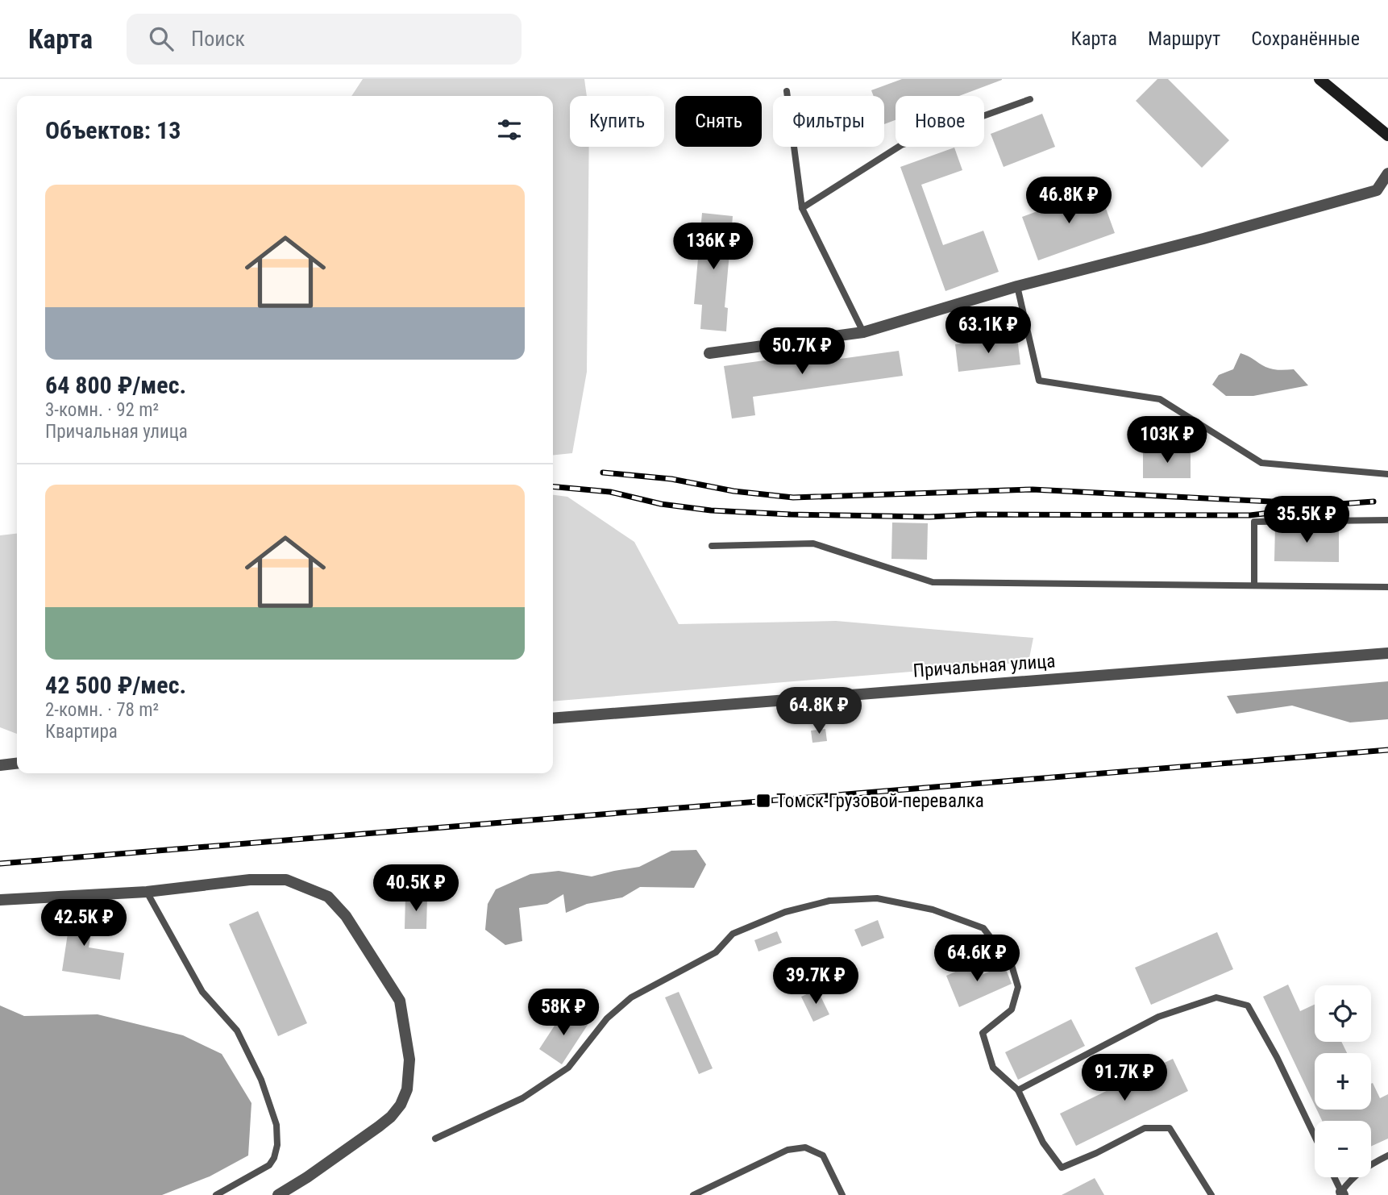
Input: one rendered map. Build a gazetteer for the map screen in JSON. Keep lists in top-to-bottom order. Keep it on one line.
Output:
{"streets":{"street":["Причальная улица"]},"places":{"transit":["Томск-Грузовой-перевалка"]},"page":{"header":"Карта","search":"Поиск","nav":["Карта","Маршрут","Сохранённые"],"chip":["Купить","Снять","Фильтры","Новое"],"heading":"Объектов: 13","list":[{"name":"64 800 ₽/мес.","note":"3-комн. · 92 m² · Причальная улица"},{"name":"42 500 ₽/мес.","note":"2-комн. · 78 m² · Квартира"}],"price":["46.8K ₽","136K ₽","63.1K ₽","50.7K ₽","103K ₽","35.5K ₽","64.8K ₽","40.5K ₽","42.5K ₽","64.6K ₽","39.7K ₽","58K ₽","91.7K ₽"],"map_buttons":["+","−"]}}
